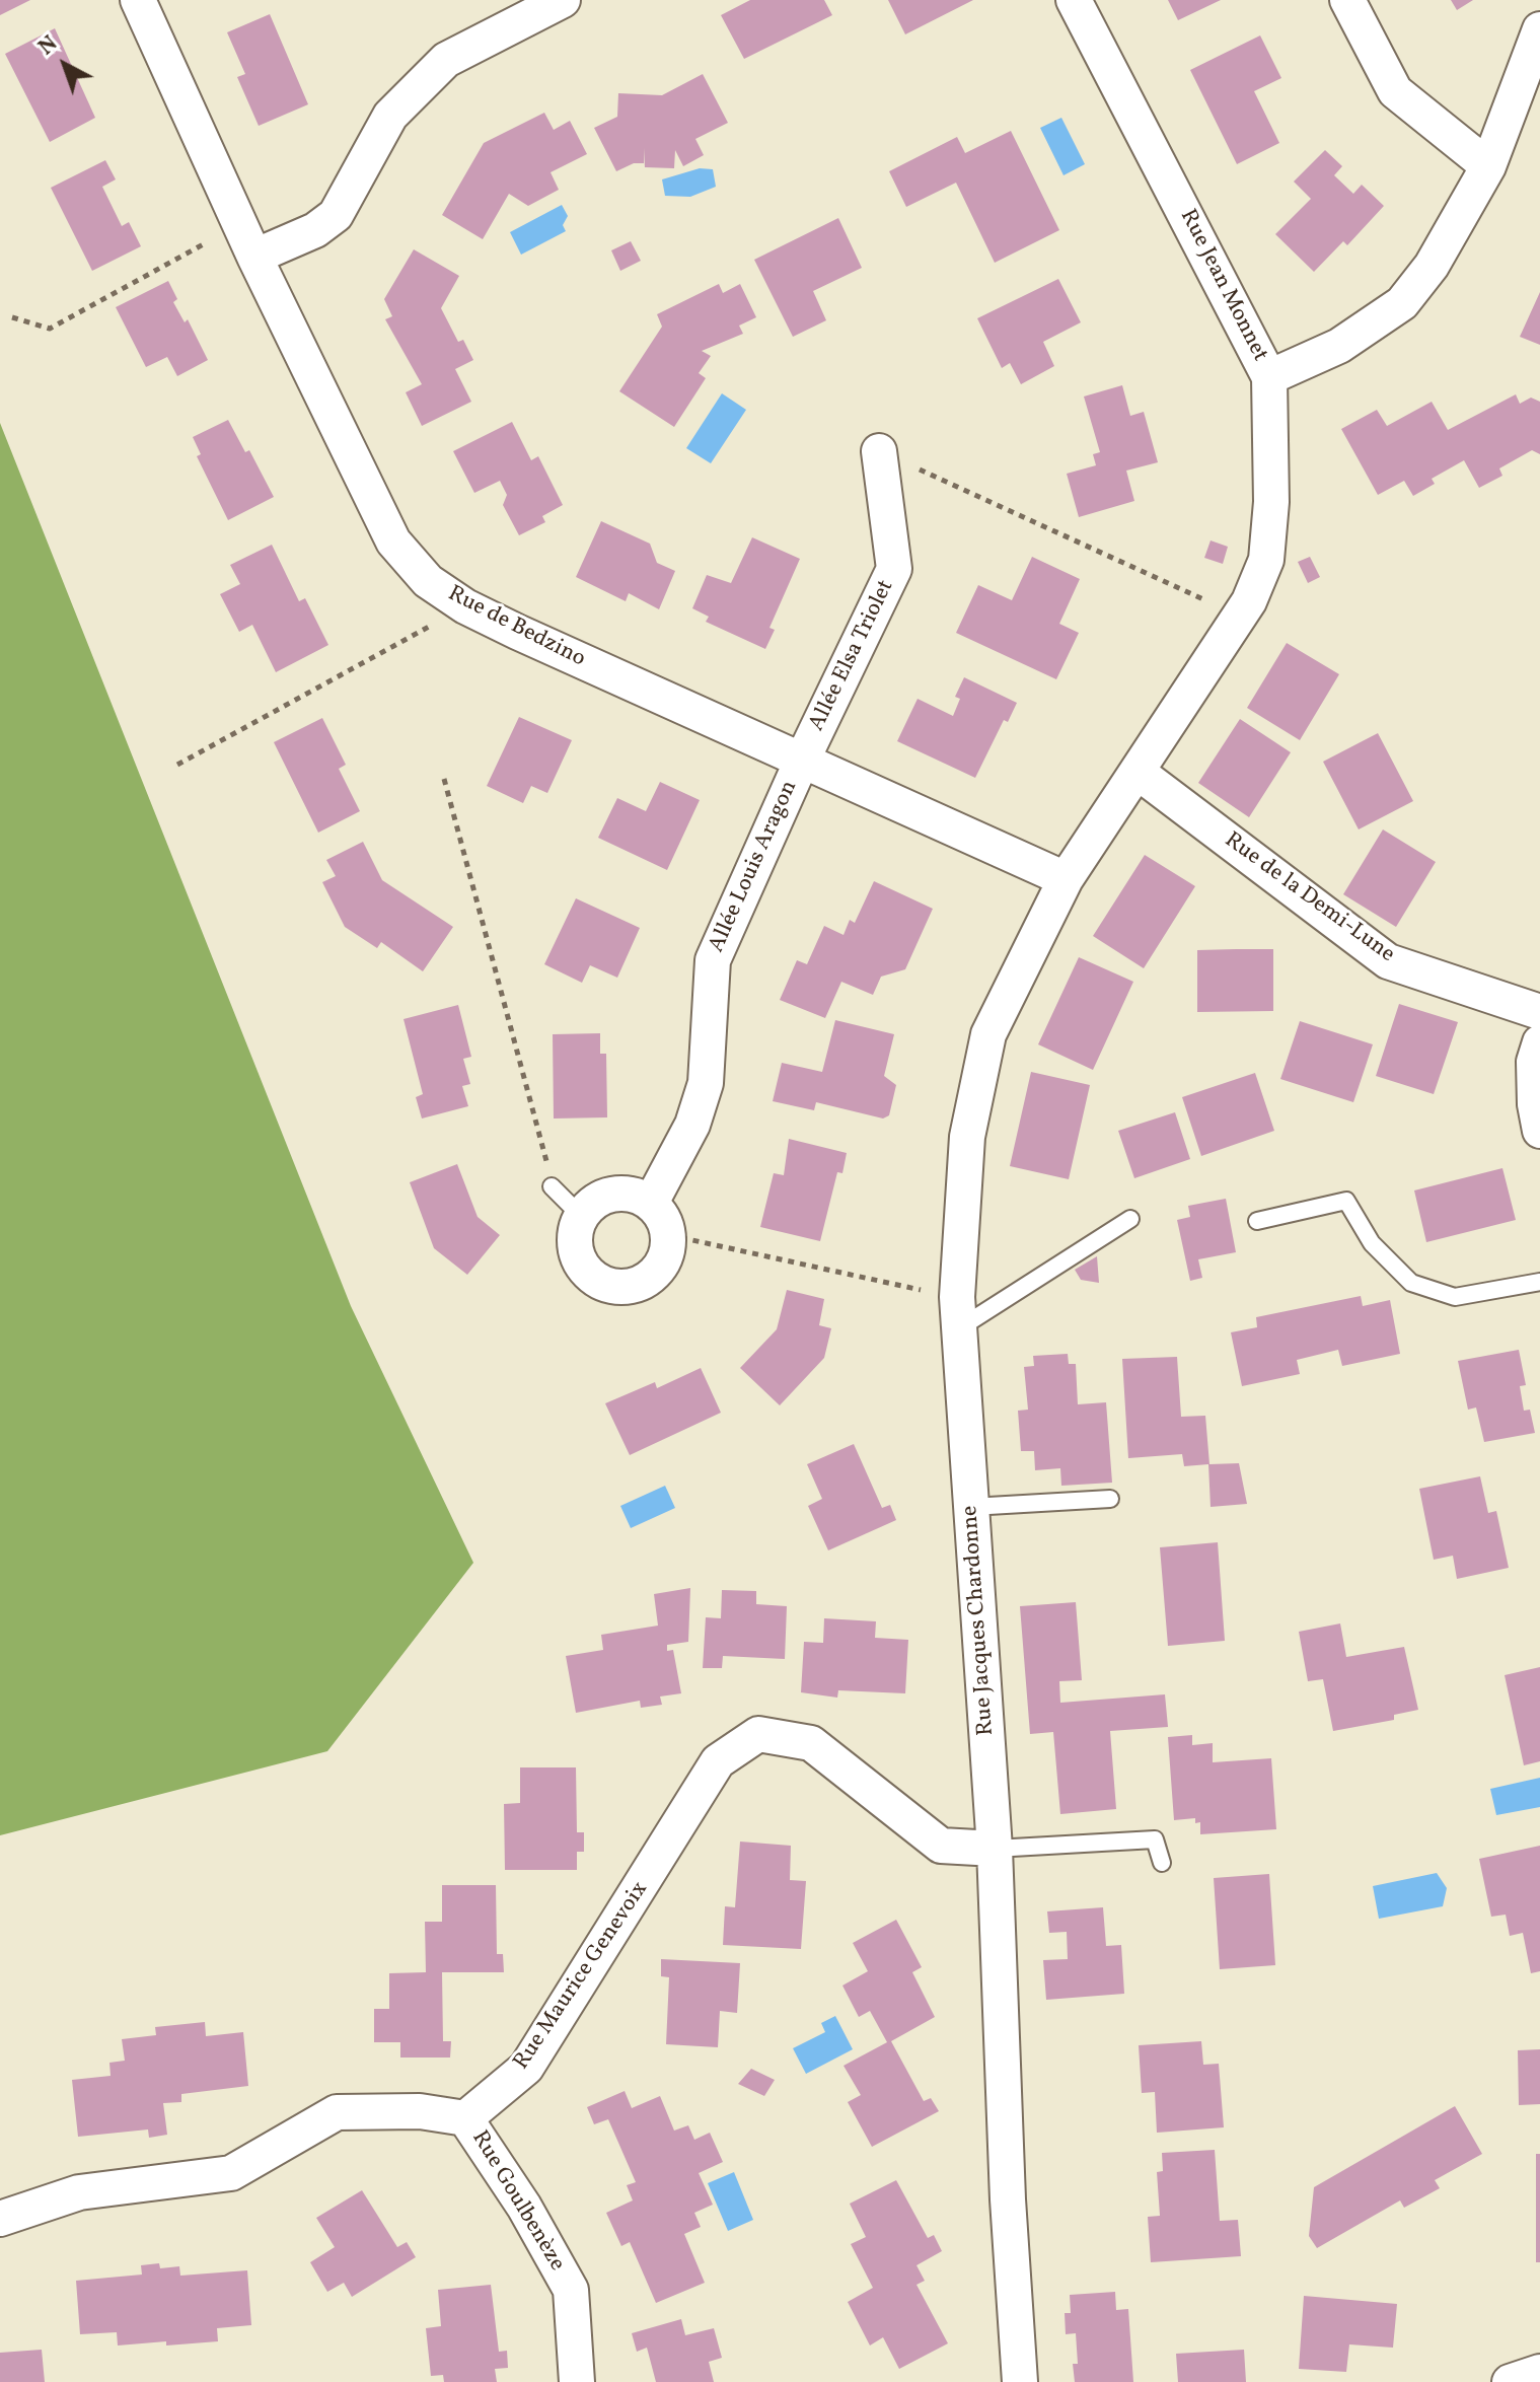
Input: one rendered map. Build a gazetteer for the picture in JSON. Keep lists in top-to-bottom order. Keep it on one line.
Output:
{"streets":{"street":["Rue Jean Monnet","Rue de Bedzino","Allée Elsa Triolet","Allée Louis Aragon","Rue de la Demi-Lune","Rue Jacques Chardonne","Rue Maurice Genevoix","Rue Goulbenèze"]},"crossings":[["Rue Jean Monnet","Rue de Bedzino"],["Rue Jean Monnet","Rue de la Demi-Lune"],["Rue Jean Monnet","Rue Jacques Chardonne"],["Rue de Bedzino","Allée Elsa Triolet"],["Rue de Bedzino","Allée Louis Aragon"],["Rue de Bedzino","Rue Jacques Chardonne"],["Allée Elsa Triolet","Allée Louis Aragon"],["Rue Jacques Chardonne","Rue Maurice Genevoix"],["Rue Maurice Genevoix","Rue Goulbenèze"]],"north":"top left"}
